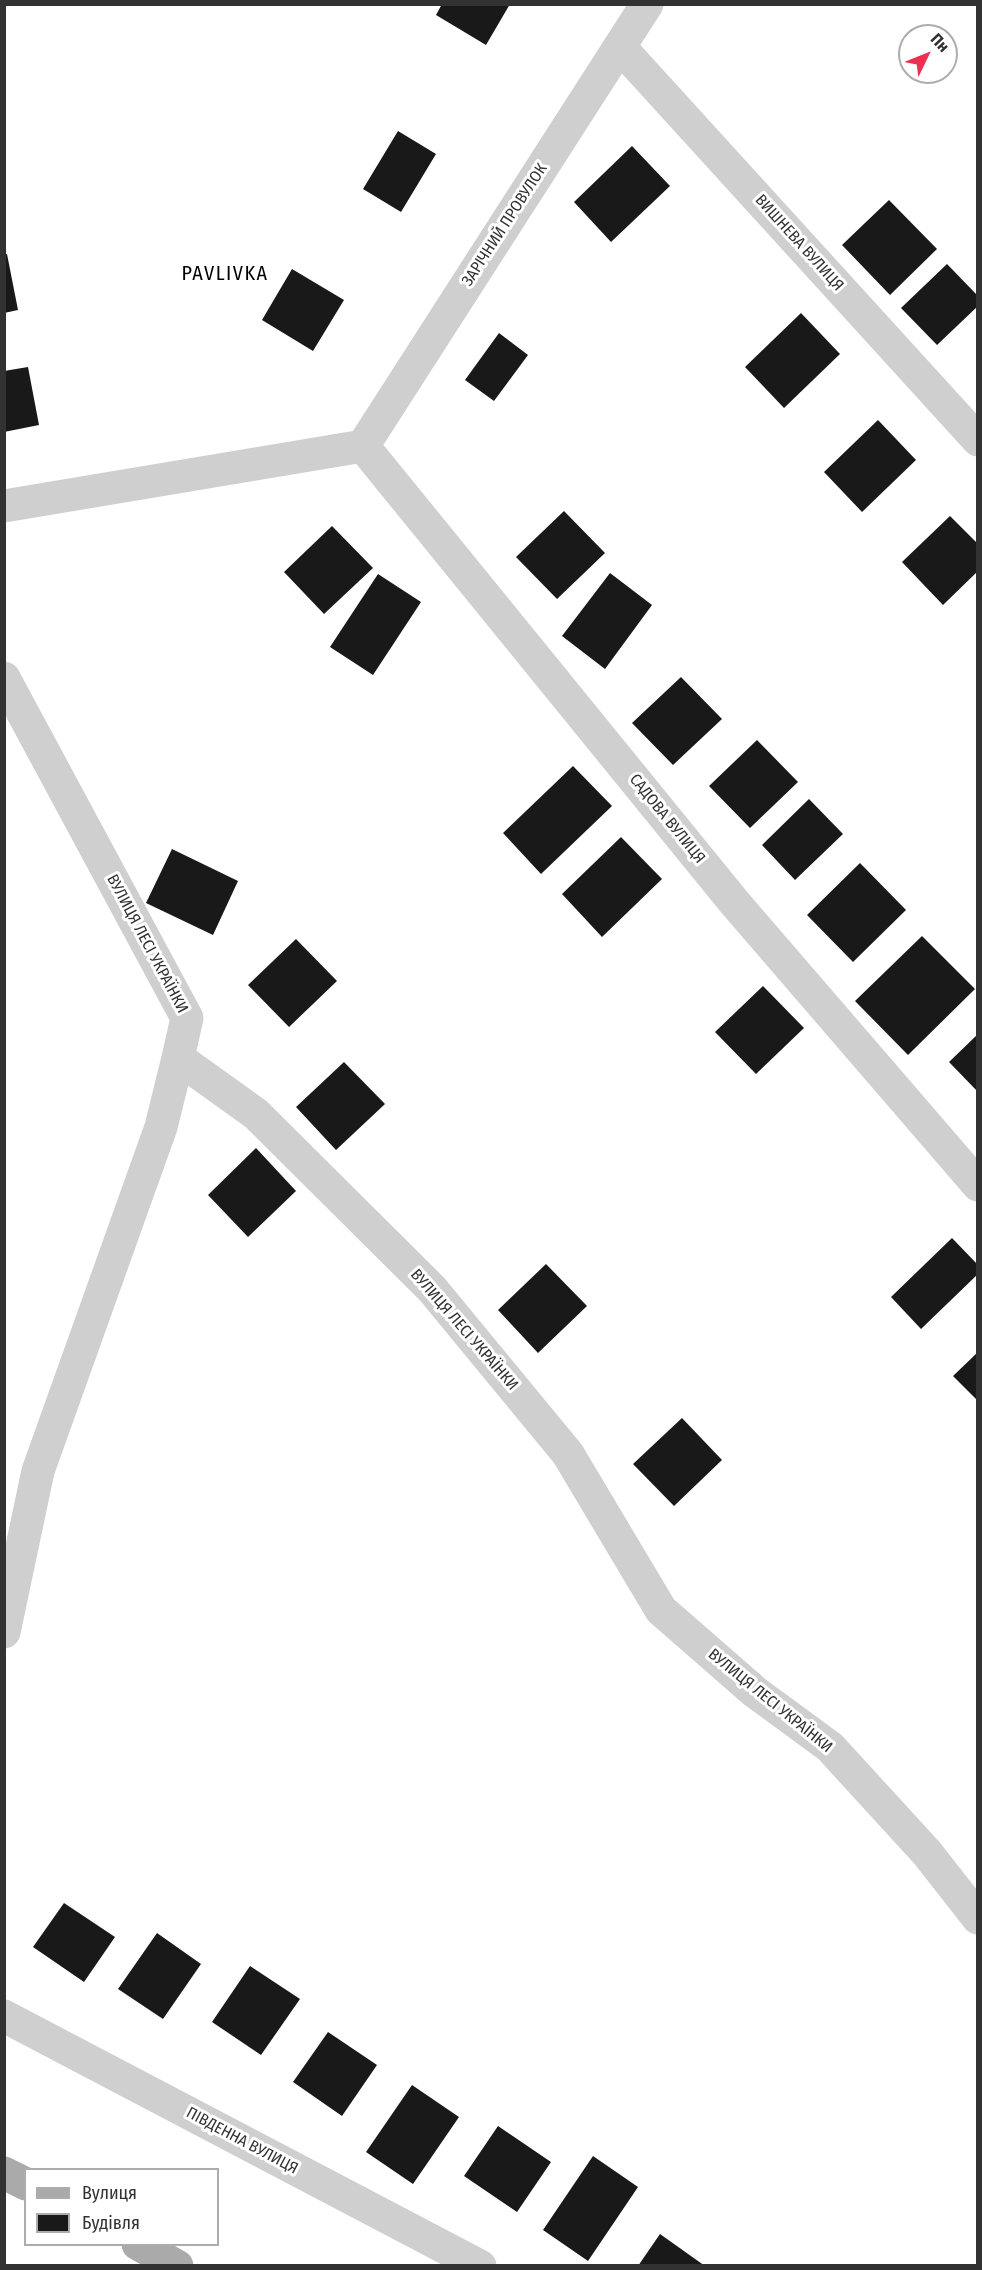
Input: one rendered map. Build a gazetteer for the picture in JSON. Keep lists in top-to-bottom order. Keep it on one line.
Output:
{"streets":{"street":["ЗАРІЧНИЙ ПРОВУЛОК","ВИШНЕВА ВУЛИЦЯ","САДОВА ВУЛИЦЯ","ВУЛИЦЯ ЛЕСІ УКРАЇНКИ","ПІВДЕННА ВУЛИЦЯ"]},"crossings":[["ЗАРІЧНИЙ ПРОВУЛОК","ВИШНЕВА ВУЛИЦЯ"],["ЗАРІЧНИЙ ПРОВУЛОК","САДОВА ВУЛИЦЯ"]],"districts":["PAVLIVKA"],"legend":["Вулиця","Будівля"],"north":"top right"}
